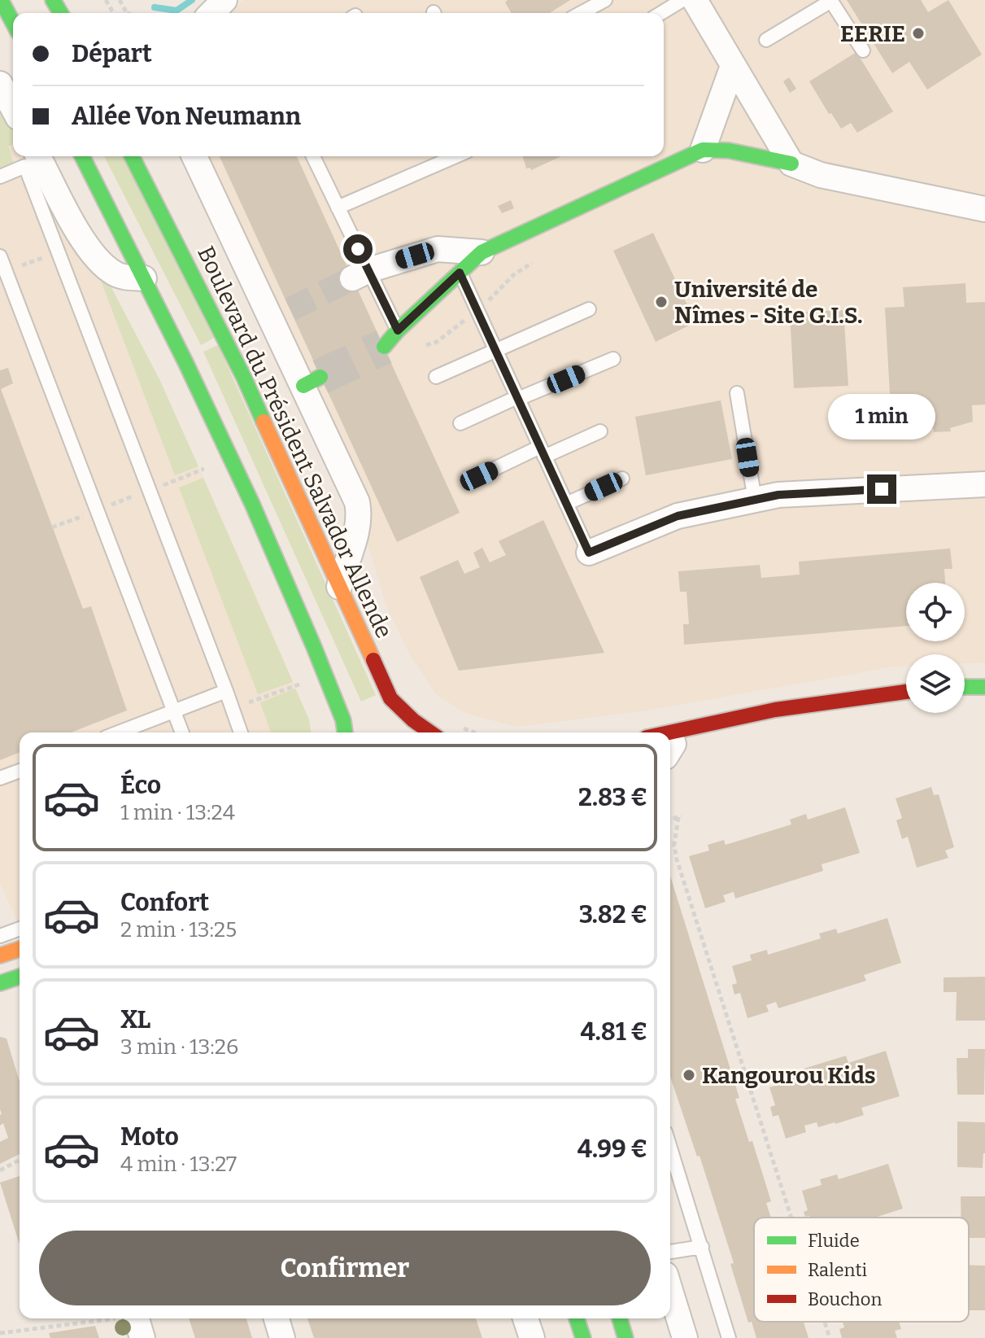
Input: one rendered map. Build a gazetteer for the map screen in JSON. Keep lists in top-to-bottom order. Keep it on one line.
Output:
{"streets":{"main road":["Boulevard du Président Salvador Allende"]},"places":["EERIE","Université de Nîmes - Site G.I.S.","Kangourou Kids"],"legend":["Fluide","Ralenti","Bouchon"],"page":{"banner":["Départ","Allée Von Neumann"],"bubble":"1 min","list":[{"name":"Éco","note":"1 min · 13:24","value":"2.83 €"},{"name":"Confort","note":"2 min · 13:25","value":"3.82 €"},{"name":"XL","note":"3 min · 13:26","value":"4.81 €"},{"name":"Moto","note":"4 min · 13:27","value":"4.99 €"}],"buttons":"Confirmer"}}
